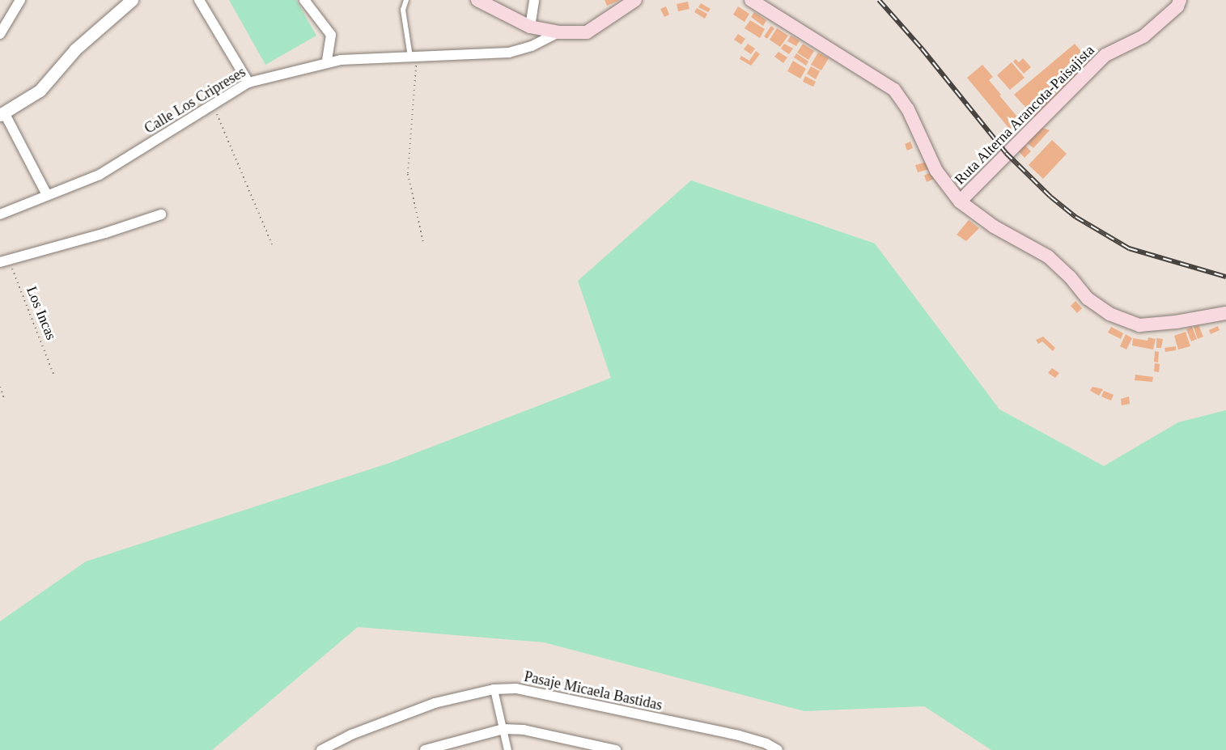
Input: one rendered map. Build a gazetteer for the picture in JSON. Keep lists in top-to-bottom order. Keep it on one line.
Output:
{"streets":{"main road":["Ruta Alterna Arancota-Paisajista"],"street":["Calle Los Cripreses","Pasaje Micaela Bastidas"],"path":["Los Incas"]}}
